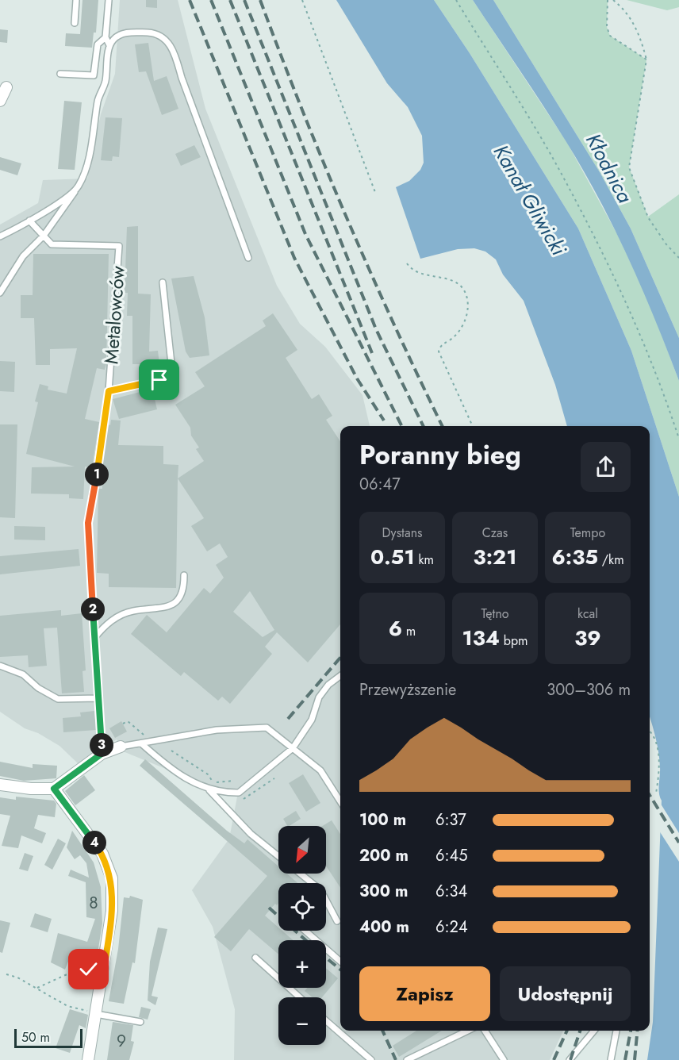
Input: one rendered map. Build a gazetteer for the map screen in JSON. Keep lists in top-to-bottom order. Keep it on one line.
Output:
{"streets":{"lane":["Metalowców"]},"water":["Kłodnica","Kanał Gliwicki"],"house_numbers":["8","9"],"scale_bar":"50 m","north":"bottom left","page":{"heading":["Poranny bieg","06:47"],"pins":["1","2","3","4"],"stats":[["Dystans","0.51 km"],["Czas","3:21"],["Tempo","6:35 /km"],["6 m"],["Tętno","134 bpm"],["kcal","39"]],"chart":["Przewyższenie","300–306 m"],"list":[{"name":"100 m","note":"6:37"},{"name":"200 m","note":"6:45"},{"name":"300 m","note":"6:34"},{"name":"400 m","note":"6:24"}],"map_buttons":["+","−"],"buttons":["Zapisz","Udostępnij"],"scale":"50 m"}}
